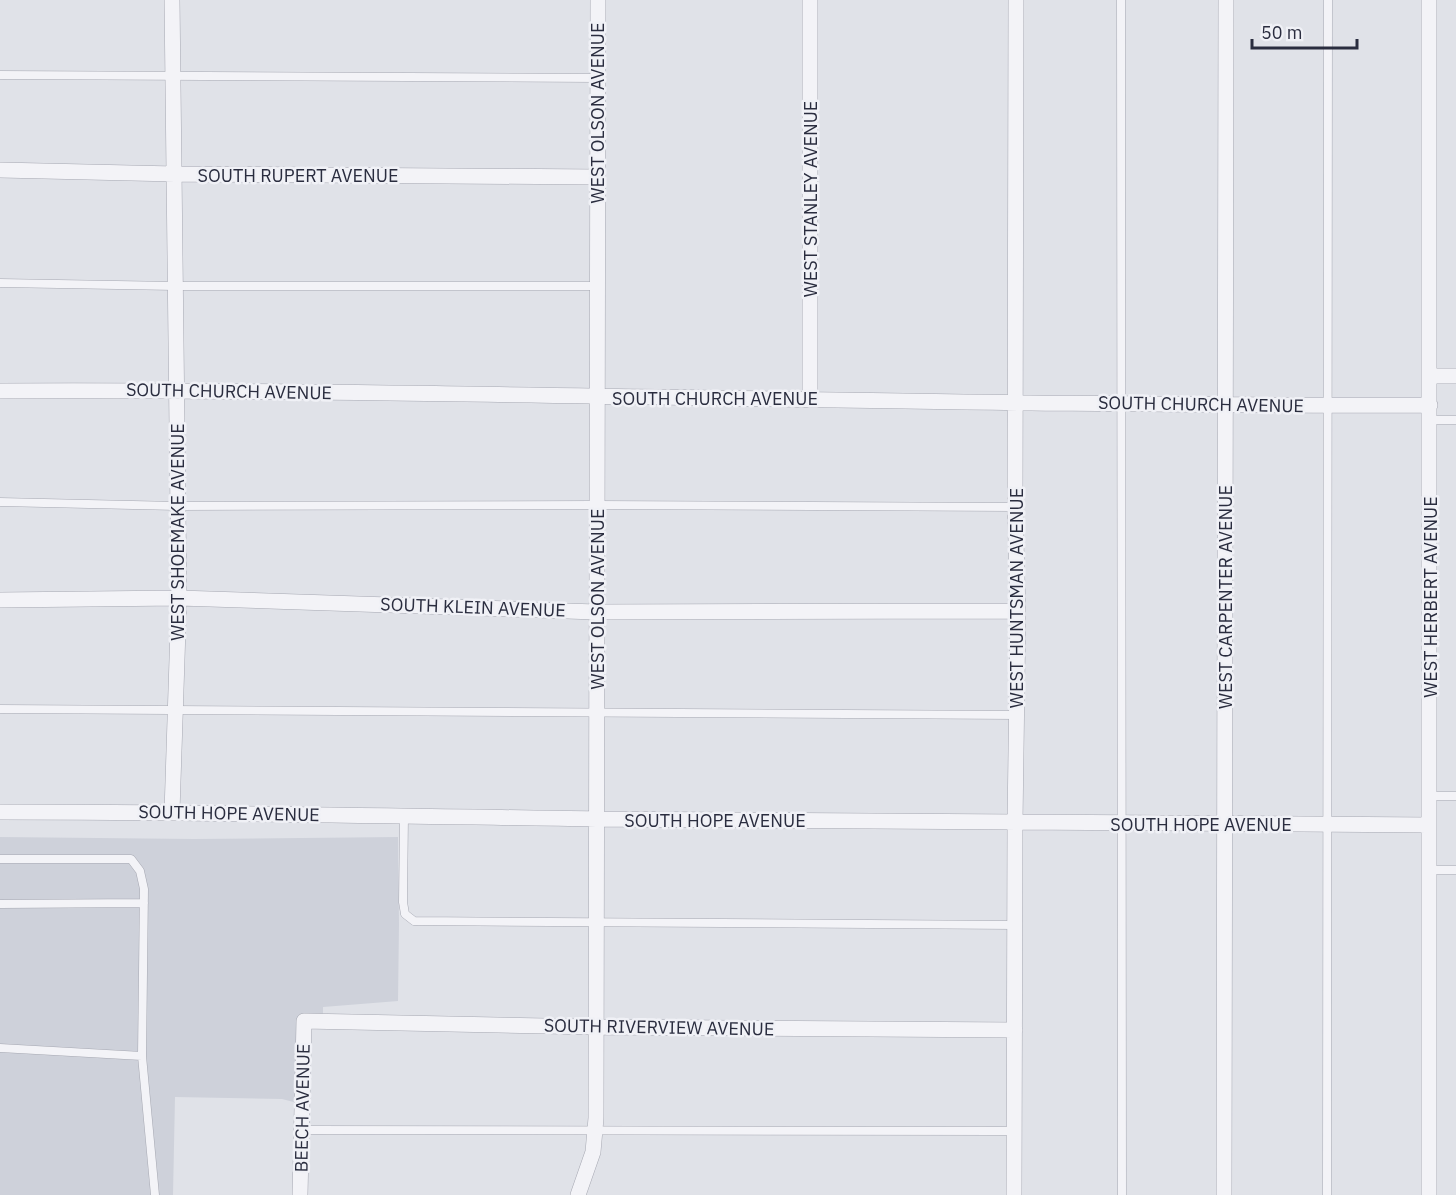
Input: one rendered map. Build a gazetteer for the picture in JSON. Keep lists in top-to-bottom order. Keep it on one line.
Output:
{"streets":{"street":["WEST OLSON AVENUE","SOUTH RUPERT AVENUE","WEST STANLEY AVENUE","SOUTH CHURCH AVENUE","WEST SHOEMAKE AVENUE","WEST CARPENTER AVENUE","WEST HERBERT AVENUE","WEST HUNTSMAN AVENUE","SOUTH KLEIN AVENUE","SOUTH HOPE AVENUE","SOUTH RIVERVIEW AVENUE","BEECH AVENUE"]},"crossings":[["WEST OLSON AVENUE","SOUTH RUPERT AVENUE"],["WEST OLSON AVENUE","SOUTH CHURCH AVENUE"],["WEST OLSON AVENUE","SOUTH KLEIN AVENUE"],["WEST OLSON AVENUE","SOUTH HOPE AVENUE"],["WEST OLSON AVENUE","SOUTH RIVERVIEW AVENUE"],["SOUTH RUPERT AVENUE","WEST SHOEMAKE AVENUE"],["WEST STANLEY AVENUE","SOUTH CHURCH AVENUE"],["SOUTH CHURCH AVENUE","WEST SHOEMAKE AVENUE"],["SOUTH CHURCH AVENUE","WEST CARPENTER AVENUE"],["SOUTH CHURCH AVENUE","WEST HERBERT AVENUE"],["SOUTH CHURCH AVENUE","WEST HUNTSMAN AVENUE"],["WEST SHOEMAKE AVENUE","SOUTH KLEIN AVENUE"],["WEST SHOEMAKE AVENUE","SOUTH HOPE AVENUE"],["WEST CARPENTER AVENUE","SOUTH HOPE AVENUE"],["WEST HERBERT AVENUE","SOUTH HOPE AVENUE"],["WEST HUNTSMAN AVENUE","SOUTH KLEIN AVENUE"],["WEST HUNTSMAN AVENUE","SOUTH HOPE AVENUE"],["WEST HUNTSMAN AVENUE","SOUTH RIVERVIEW AVENUE"],["SOUTH RIVERVIEW AVENUE","BEECH AVENUE"]],"scale_bar":"50 m"}
